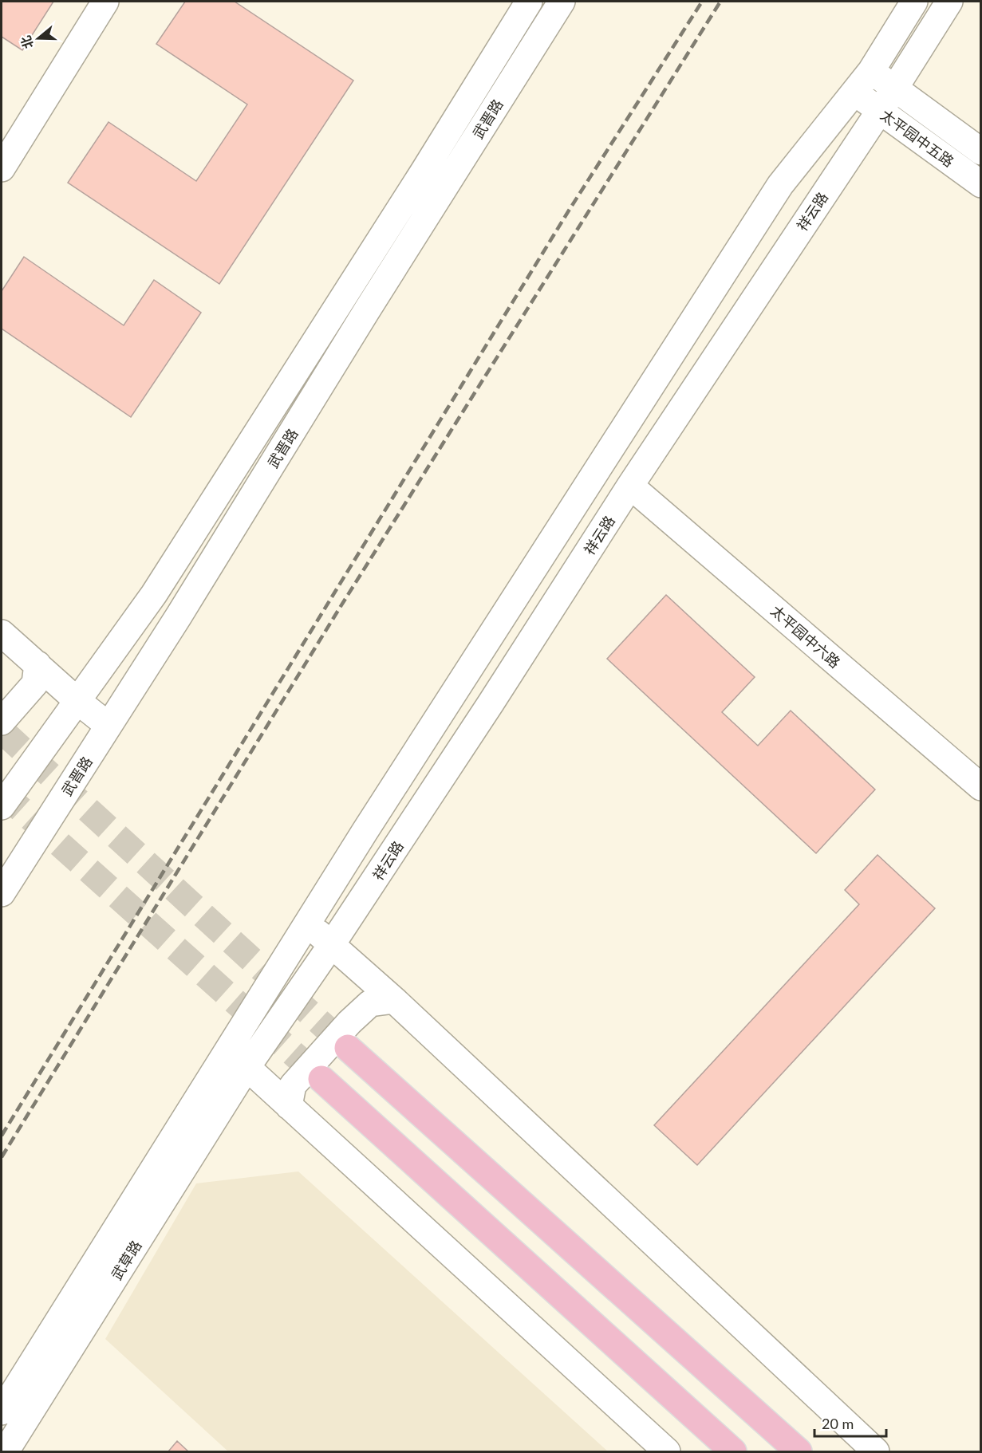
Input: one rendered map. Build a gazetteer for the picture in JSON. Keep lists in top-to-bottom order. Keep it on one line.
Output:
{"streets":{"street":["武晋路","太平园中五路","祥云路","太平园中六路","武草路"]},"crossings":[["太平园中五路","祥云路"],["祥云路","太平园中六路"],["祥云路","武草路"]],"scale_bar":"20 m","north":"left"}
